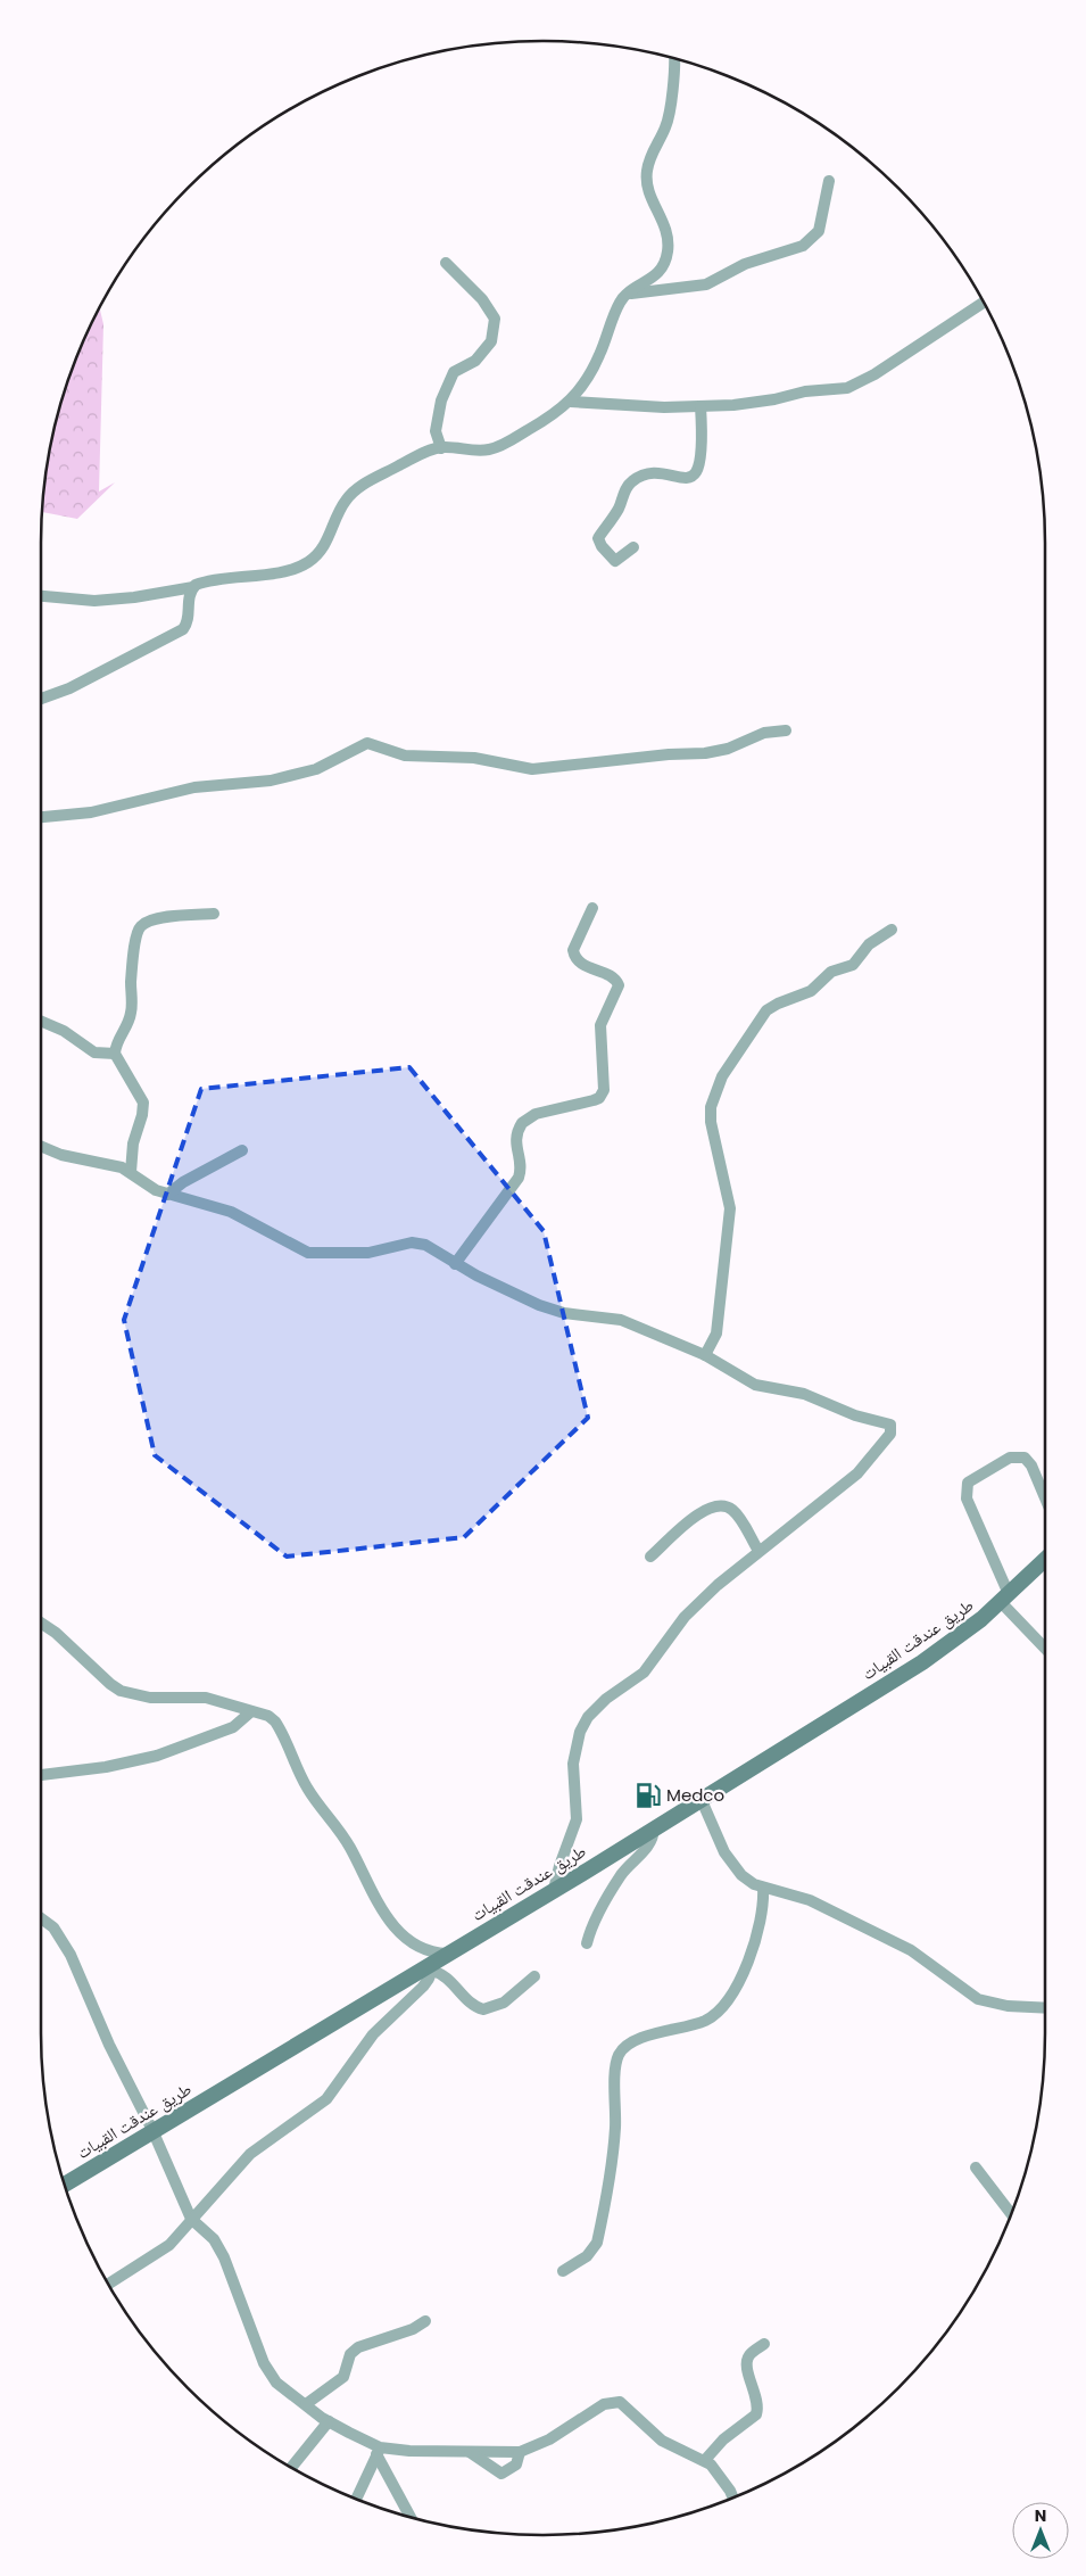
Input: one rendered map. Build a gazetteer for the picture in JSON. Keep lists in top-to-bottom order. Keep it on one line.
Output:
{"streets":{"main road":["طريق عندقت القبيات"]},"places":{"fuel station":["Medco"]},"north":"top"}
